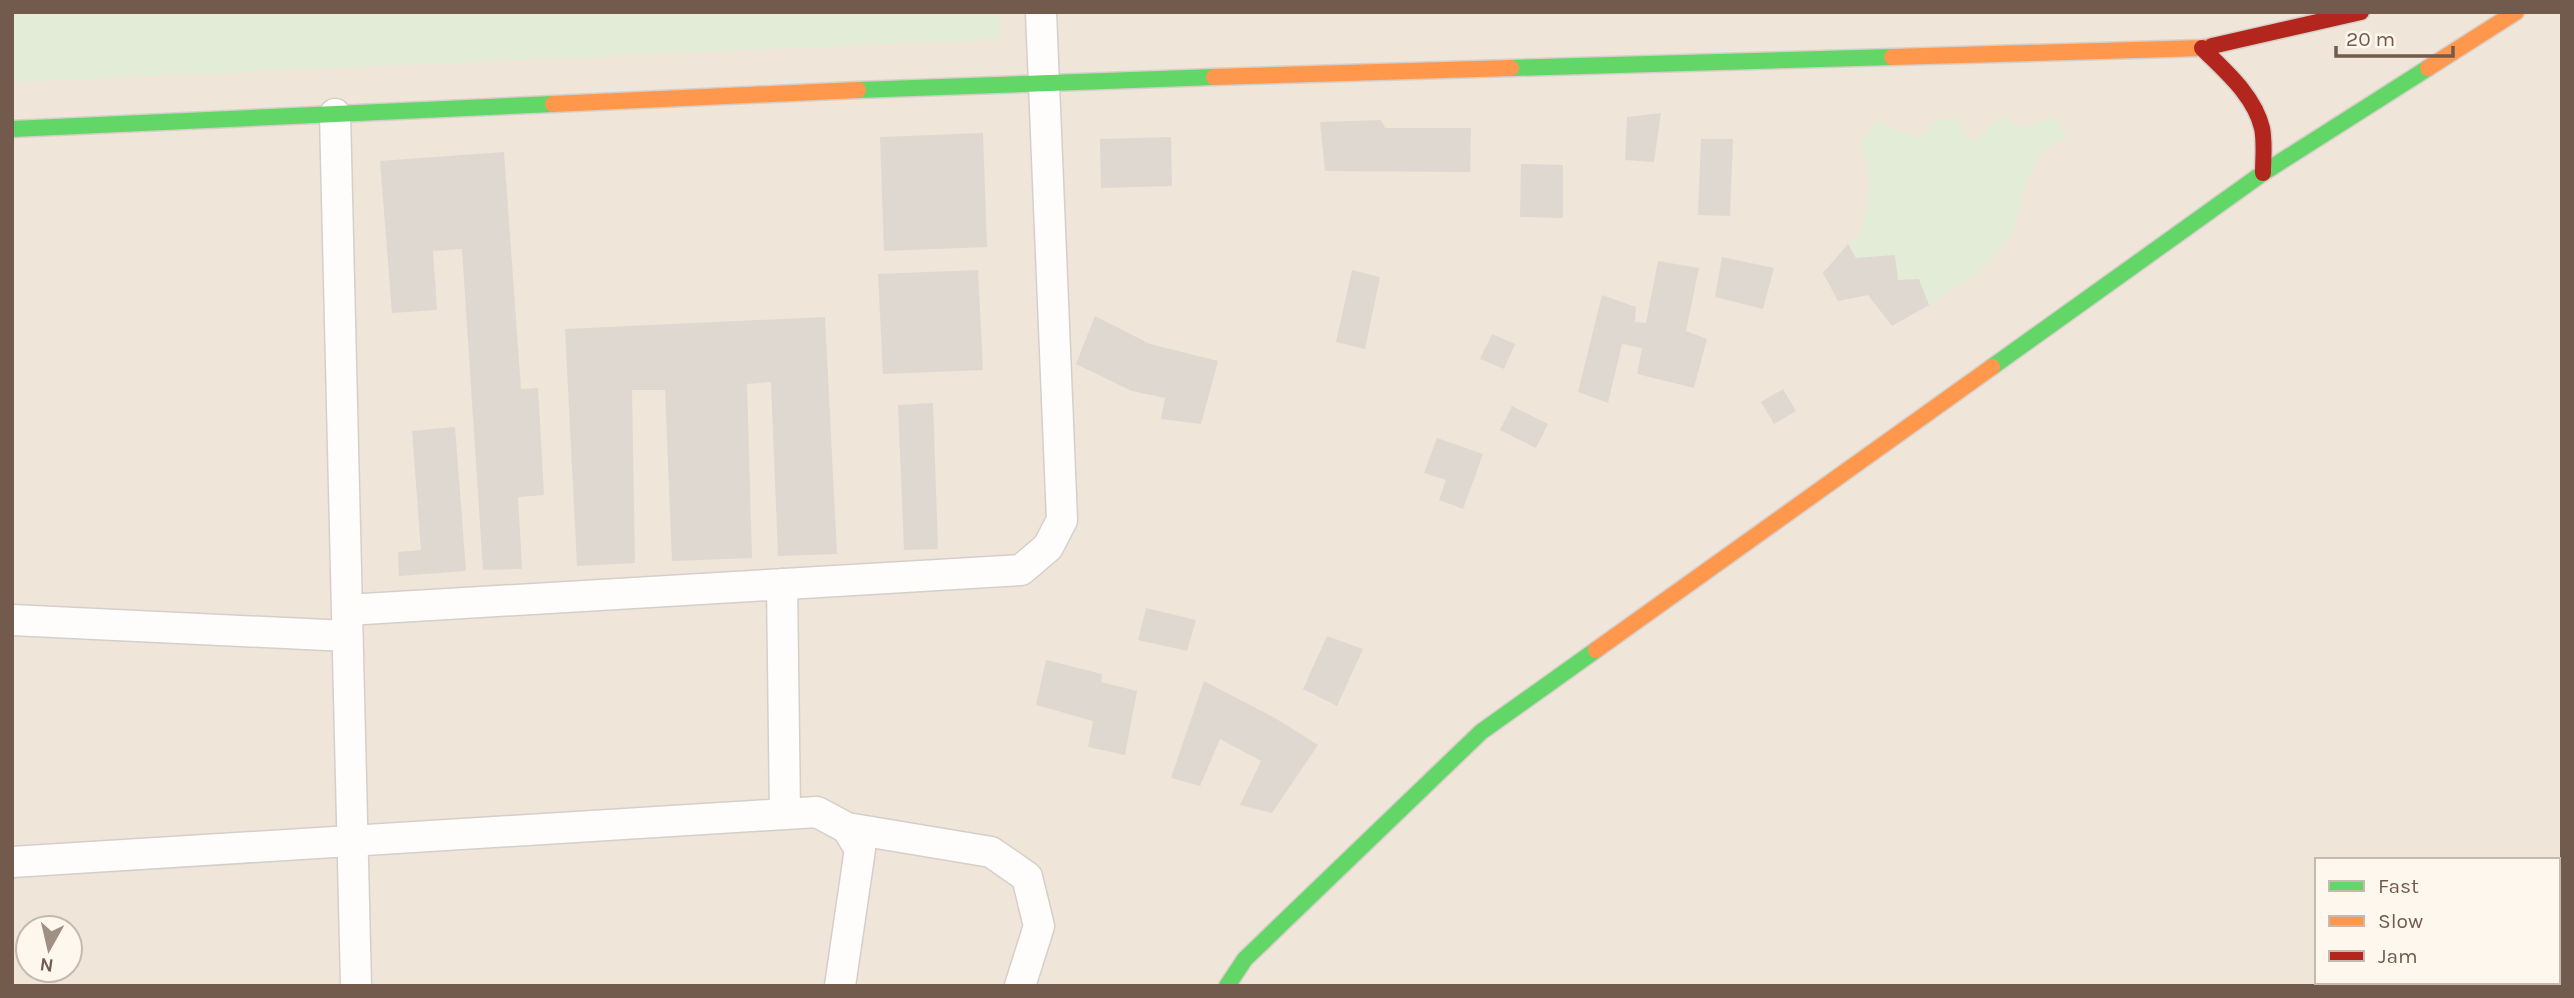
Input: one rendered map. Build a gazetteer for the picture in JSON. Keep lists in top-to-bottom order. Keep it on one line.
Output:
{"legend":["Fast","Slow","Jam"],"scale_bar":"20 m","north":"bottom"}
